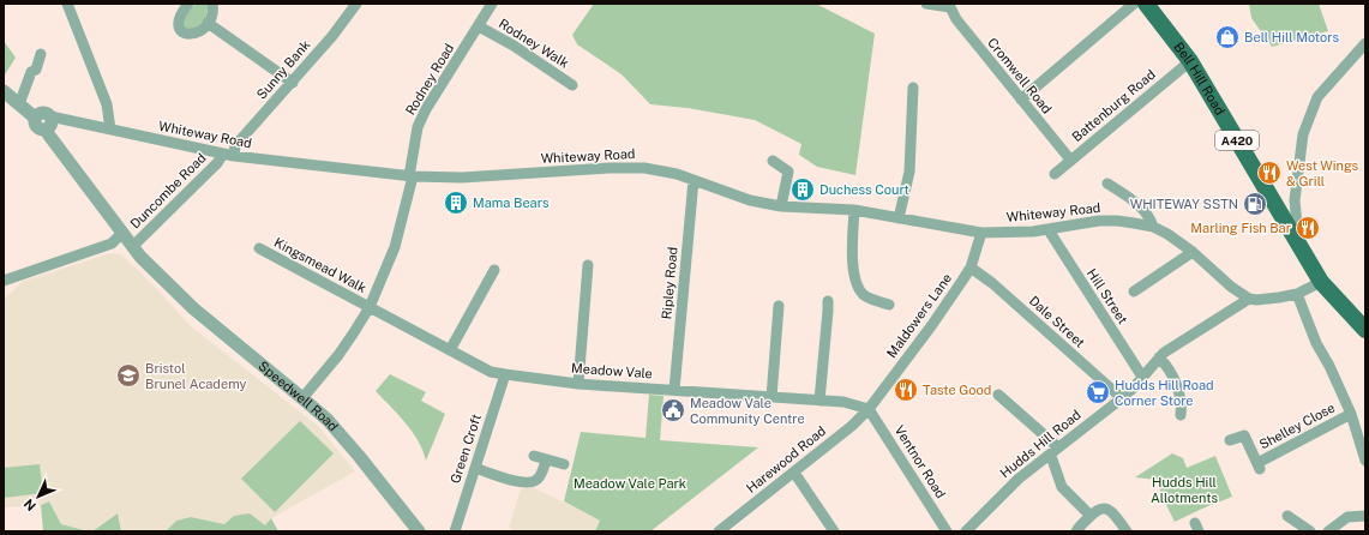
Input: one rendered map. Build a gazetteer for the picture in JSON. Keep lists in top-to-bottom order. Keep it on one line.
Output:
{"streets":{"main road":["Bell Hill Road","A420"],"street":["Rodney Walk","Sunny Bank","Cromwell Road","Rodney Road","Battenburg Road","Whiteway Road","Duncombe Road","Kingsmead Walk","Ripley Road","Hill Street","Maldowers Lane","Dale Street","Meadow Vale","Speedwell Road","Shelley Close","Hudds Hill Road","Green Croft","Harewood Road","Ventnor Road"]},"crossings":[["Rodney Walk","Rodney Road"],["Sunny Bank","Whiteway Road"],["Sunny Bank","Duncombe Road"],["Cromwell Road","Battenburg Road"],["Rodney Road","Whiteway Road"],["Rodney Road","Kingsmead Walk"],["Rodney Road","Meadow Vale"],["Rodney Road","Speedwell Road"],["Bell Hill Road","Battenburg Road"],["Bell Hill Road","A420"],["Whiteway Road","Duncombe Road"],["Whiteway Road","Ripley Road"],["Whiteway Road","Hill Street"],["Whiteway Road","Maldowers Lane"],["Whiteway Road","Speedwell Road"],["Whiteway Road","Hudds Hill Road"],["Duncombe Road","Speedwell Road"],["Kingsmead Walk","Meadow Vale"],["Ripley Road","Meadow Vale"],["Hill Street","Hudds Hill Road"],["Maldowers Lane","Dale Street"],["Maldowers Lane","Meadow Vale"],["Maldowers Lane","Harewood Road"],["Maldowers Lane","Ventnor Road"],["Dale Street","Hudds Hill Road"],["Meadow Vale","Green Croft"],["Meadow Vale","Harewood Road"],["Meadow Vale","Ventnor Road"],["Harewood Road","Ventnor Road"]],"parks":["Hudds Hill Allotments","Meadow Vale Park"],"places":{"shop":["Bell Hill Motors"],"restaurant":["West Wings & Grill","Marling Fish Bar","Taste Good"],"building":["Duchess Court","Mama Bears"],"fuel station":["WHITEWAY SSTN"],"school or university":["Bristol Brunel Academy"],"supermarket":["Hudds Hill Road Corner Store"],"public building":["Meadow Vale Community Centre"]},"north":"bottom left"}
